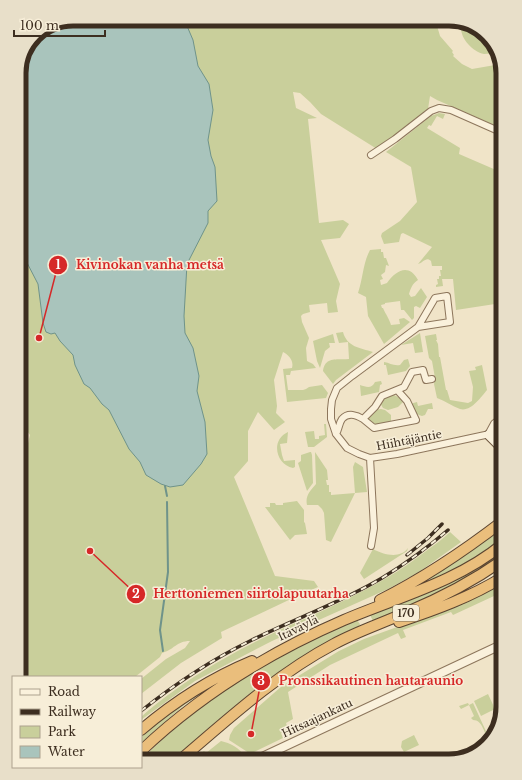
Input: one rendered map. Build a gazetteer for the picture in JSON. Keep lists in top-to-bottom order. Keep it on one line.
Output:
{"streets":{"highway":["170","Itäväylä"],"street":["Hiihtäjäntie","Hitsaajankatu"]},"places":["Kivinokan vanha metsä","Herttoniemen siirtolapuutarha","Pronssikautinen hautaraunio"],"legend":["Road","Railway","Park","Water"],"scale_bar":"100 m"}
